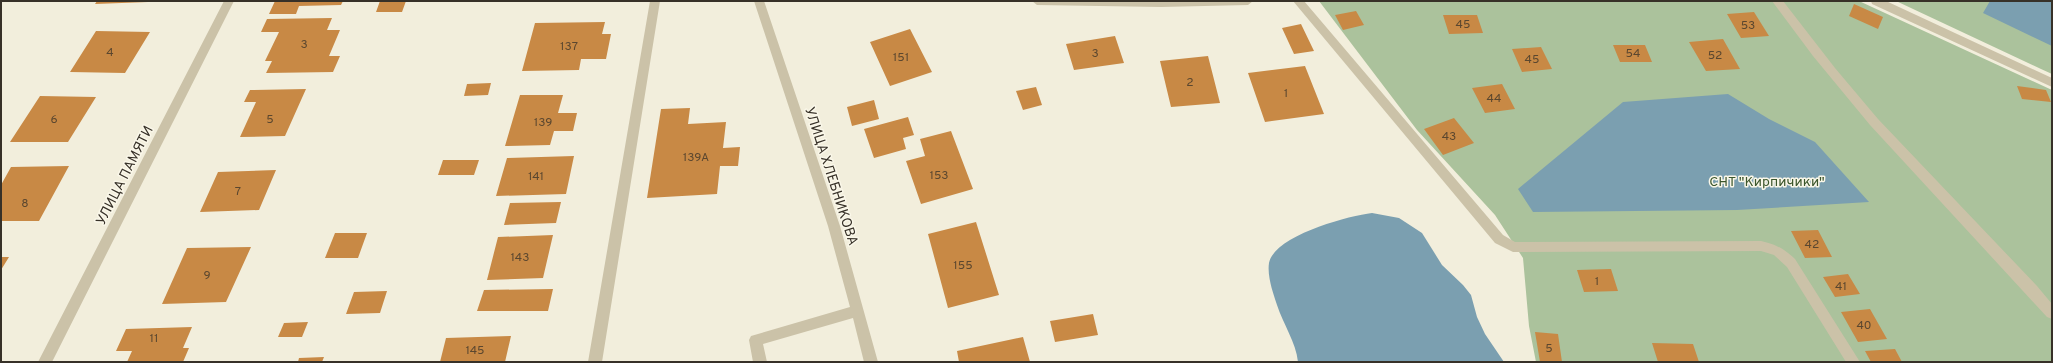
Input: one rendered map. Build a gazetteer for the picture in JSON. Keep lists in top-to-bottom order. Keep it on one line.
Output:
{"streets":{"street":["УЛИЦА ПАМЯТИ","УЛИЦА ХЛЕБНИКОВА"]},"parks":["СНТ \"Кирпичики\""],"house_numbers":["45","53","3","137","4","3","54","52","151","45","2","1","44","6","5","139","43","139А","153","141","7","8","42","143","155","9","1","41","40","11","5","145"]}
